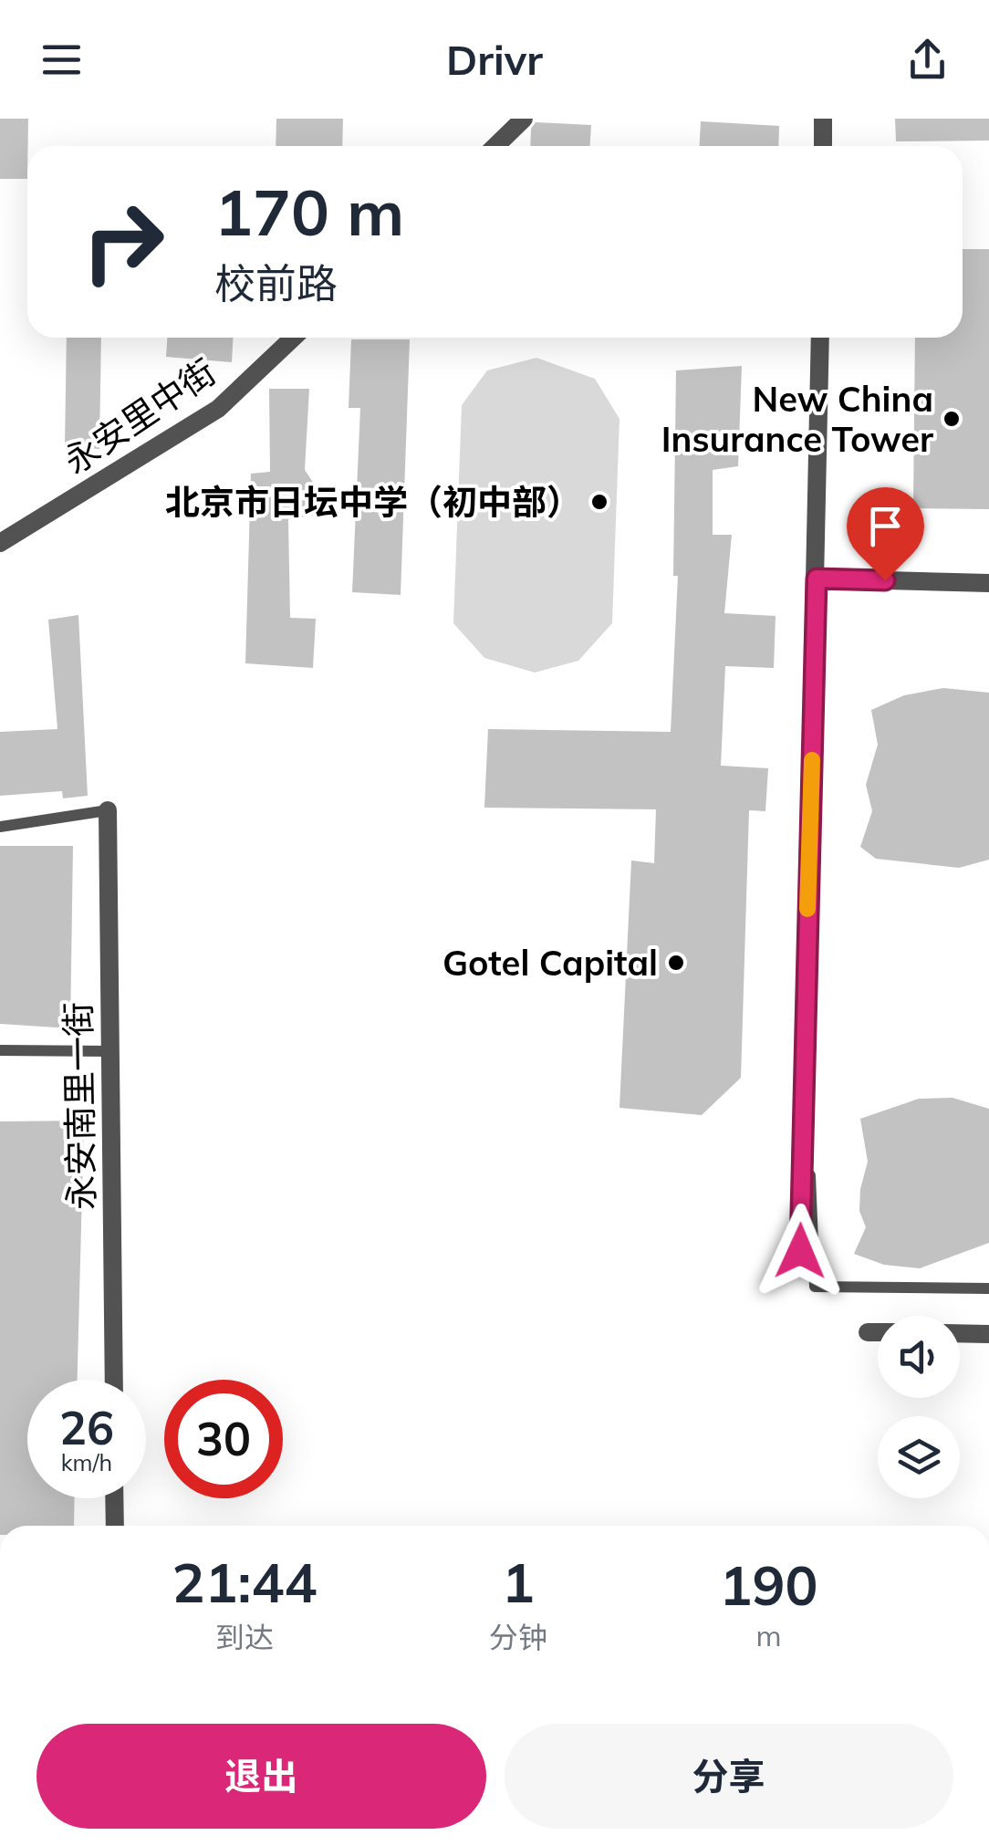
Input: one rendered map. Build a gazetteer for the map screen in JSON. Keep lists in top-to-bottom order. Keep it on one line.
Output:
{"streets":{"street":["永安里中街","永安南里一街"]},"places":["New China Insurance Tower","北京市日坛中学（初中部）","Gotel Capital"],"page":{"header":"Drivr","turn":["170 m","校前路"],"speed":"26 km/h","limit":"30","eta":["21:44","到达","1","分钟","190","m"],"buttons":["退出","分享"]}}
